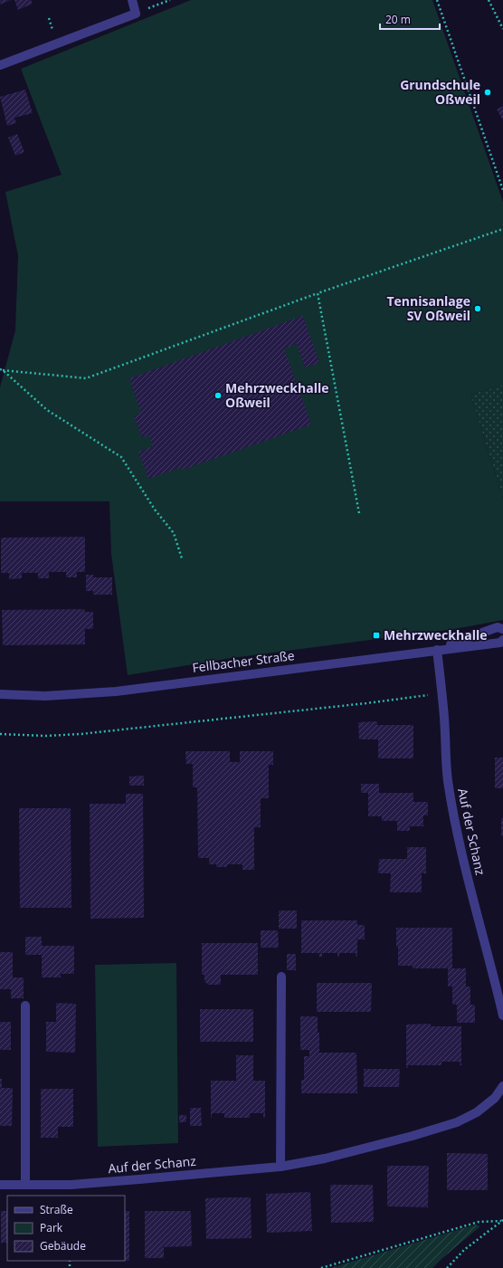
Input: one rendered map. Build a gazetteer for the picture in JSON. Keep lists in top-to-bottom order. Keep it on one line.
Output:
{"streets":{"street":["Fellbacher Straße","Auf der Schanz"]},"crossings":[["Fellbacher Straße","Auf der Schanz"]],"places":{"other":["Grundschule Oßweil","Tennisanlage SV Oßweil","Mehrzweckhalle Oßweil"],"transit":["Mehrzweckhalle"]},"legend":["Straße","Park","Gebäude"],"scale_bar":"20 m"}
